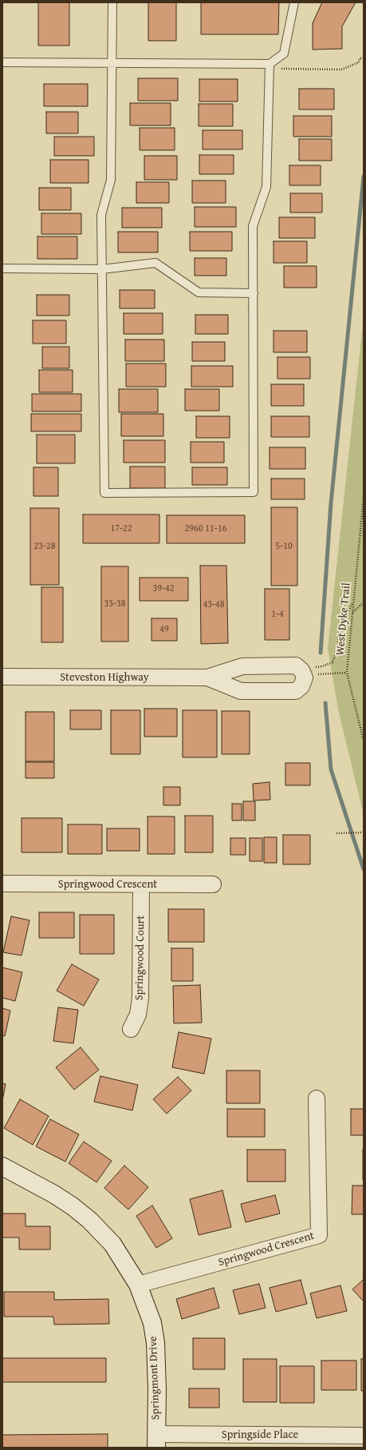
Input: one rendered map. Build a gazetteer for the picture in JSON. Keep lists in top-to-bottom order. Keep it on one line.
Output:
{"streets":{"street":["Steveston Highway","Springwood Crescent","Springwood Court","Springmont Drive","Springside Place"],"path":["West Dyke Trail"]},"crossings":[["Springwood Crescent","Springwood Court"],["Springwood Crescent","Springmont Drive"],["Springmont Drive","Springside Place"]],"house_numbers":["17-22","2960 11-16","23-28","5-10","39-42","33-38","43-48","1-4","49"]}
